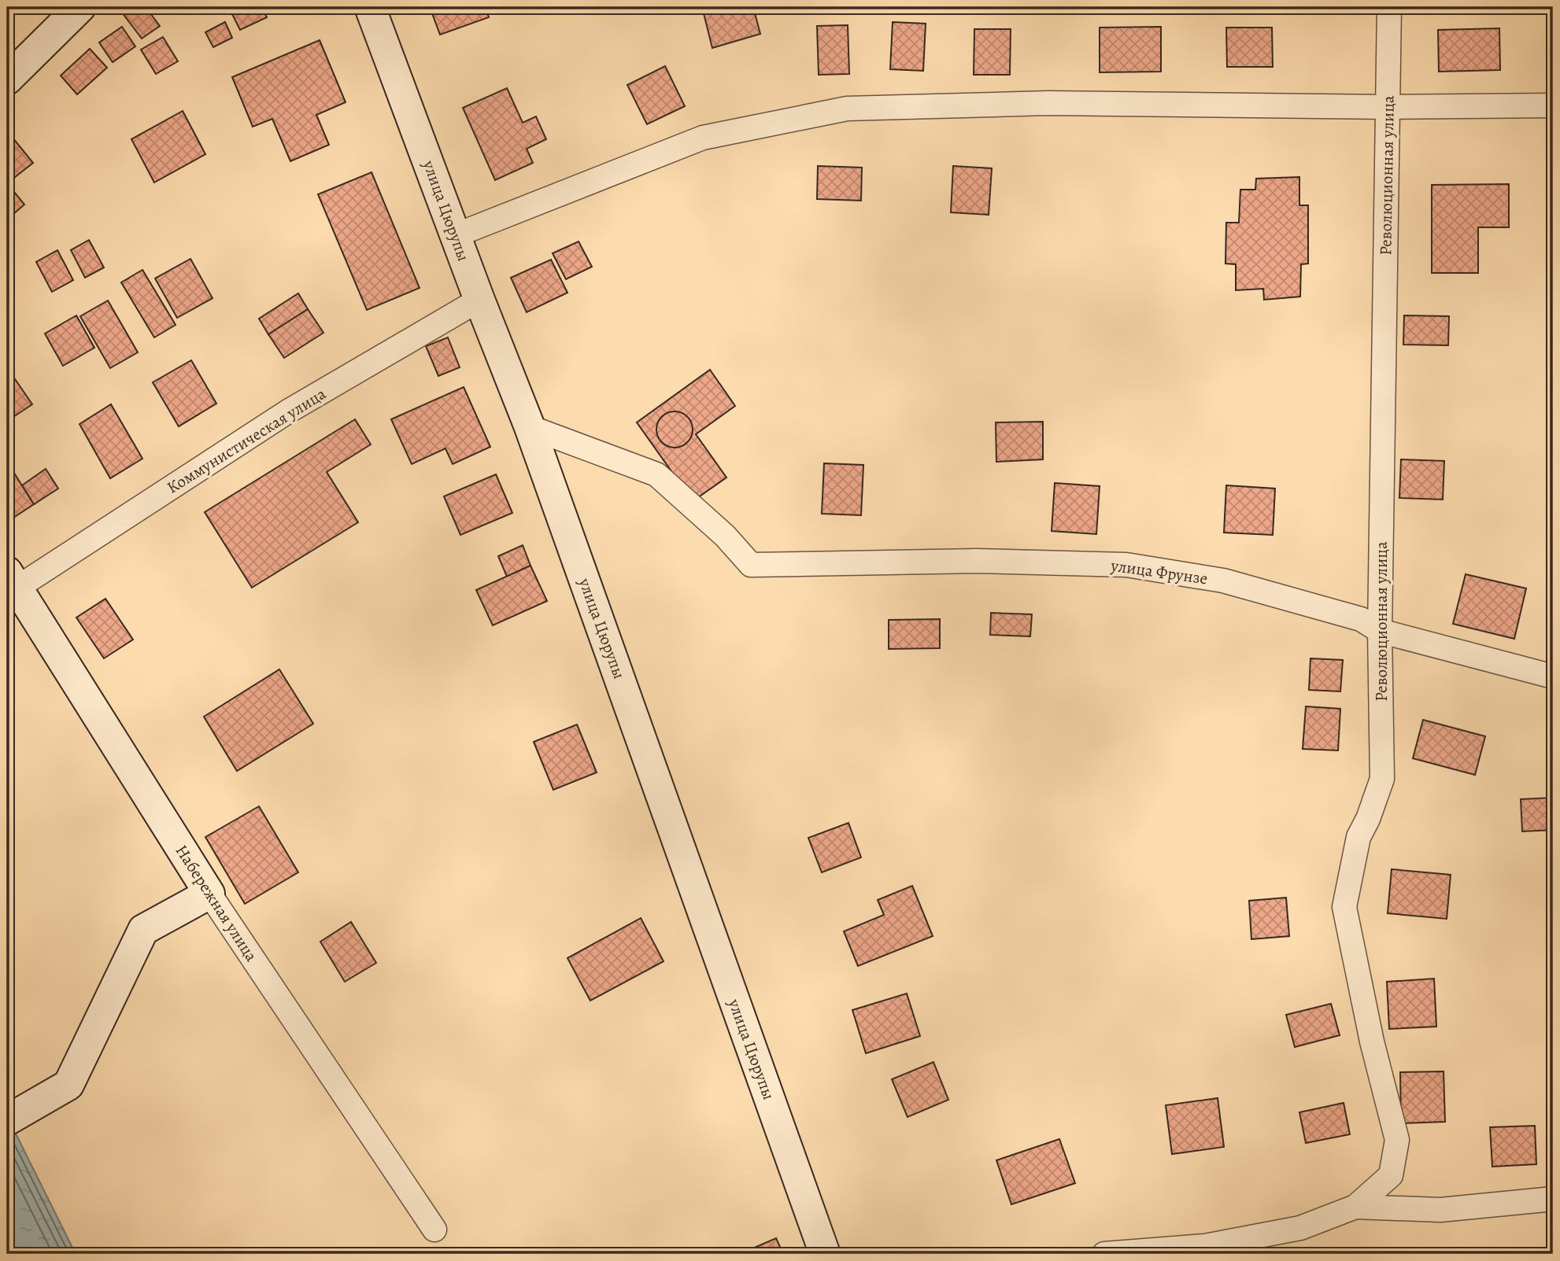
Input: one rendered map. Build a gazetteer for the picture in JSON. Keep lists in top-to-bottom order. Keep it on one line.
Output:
{"streets":{"main road":["улица Цюрупы","Набережная улица"],"street":["Революционная улица","Коммунистическая улица","улица Фрунзе"]},"crossings":[["Революционная улица","улица Фрунзе"],["улица Цюрупы","Коммунистическая улица"],["улица Цюрупы","улица Фрунзе"],["Коммунистическая улица","Набережная улица"]]}
